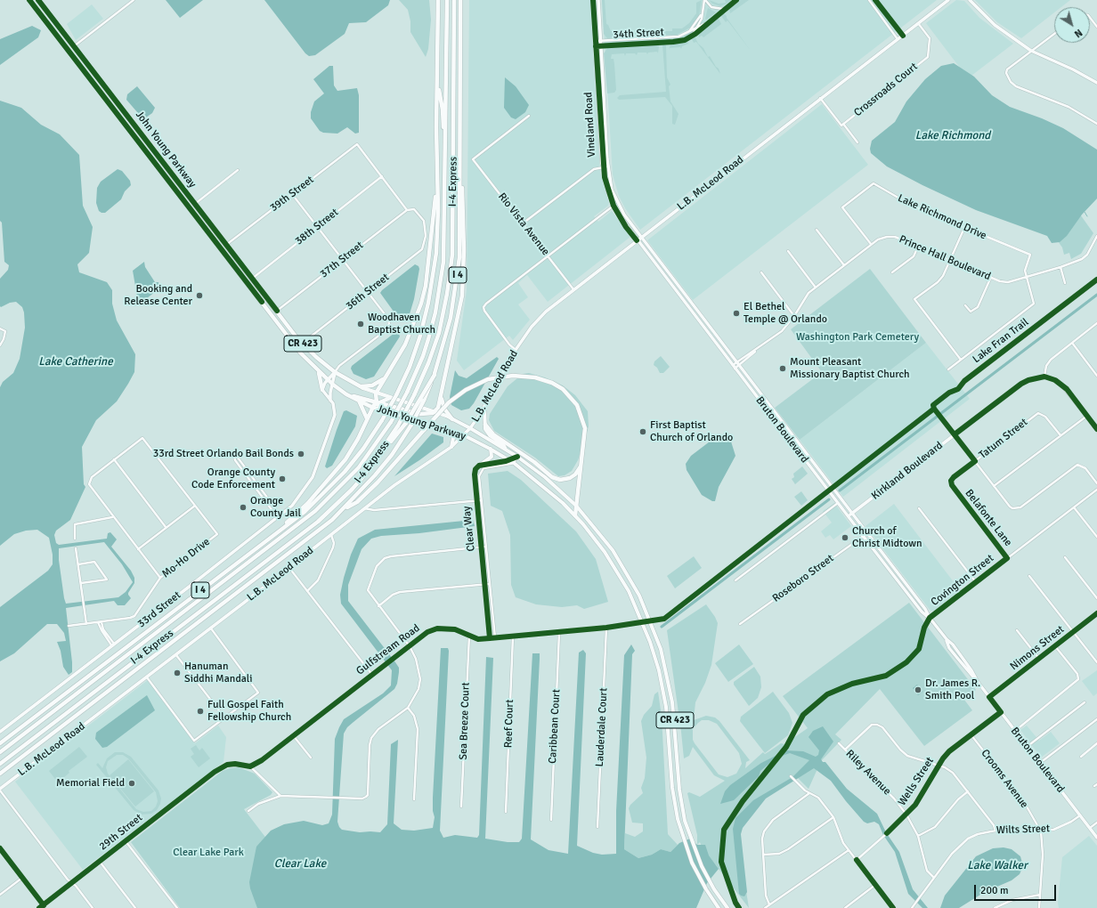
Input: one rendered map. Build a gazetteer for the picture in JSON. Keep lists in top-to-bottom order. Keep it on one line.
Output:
{"streets":{"highway":["John Young Parkway","I-4 Express","I 4","CR 423"],"street":["34th Street","Crossroads Court","Vineland Road","L.B. McLeod Road","39th Street","Lake Richmond Drive","Rio Vista Avenue","38th Street","Prince Hall Boulevard","37th Street","36th Street","Bruton Boulevard","Tatum Street","Kirkland Boulevard","Belafonte Lane","Clear Way","Mo-Ho Drive","Roseboro Street","Covington Street","33rd Street","Nimons Street","Gulfstream Road","Sea Breeze Court","Reef Court","Caribbean Court","Lauderdale Court","Riley Avenue","Crooms Avenue","Wells Street","Wilts Street","29th Street"],"cycle path":["Lake Fran Trail"]},"crossings":[["34th Street","Vineland Road"],["Crossroads Court","L.B. McLeod Road"],["Vineland Road","L.B. McLeod Road"],["Vineland Road","Bruton Boulevard"],["John Young Parkway","L.B. McLeod Road"],["John Young Parkway","39th Street"],["John Young Parkway","38th Street"],["John Young Parkway","37th Street"],["John Young Parkway","36th Street"],["John Young Parkway","Clear Way"],["John Young Parkway","33rd Street"],["L.B. McLeod Road","Rio Vista Avenue"],["L.B. McLeod Road","Bruton Boulevard"],["39th Street","38th Street"],["Lake Richmond Drive","Prince Hall Boulevard"],["Prince Hall Boulevard","Bruton Boulevard"],["37th Street","36th Street"],["Bruton Boulevard","Kirkland Boulevard"],["Bruton Boulevard","Roseboro Street"],["Bruton Boulevard","Covington Street"],["Bruton Boulevard","Nimons Street"],["Bruton Boulevard","Wells Street"],["Bruton Boulevard","Wilts Street"],["Tatum Street","Belafonte Lane"],["Belafonte Lane","Covington Street"],["Clear Way","Gulfstream Road"],["Gulfstream Road","Sea Breeze Court"],["Gulfstream Road","Reef Court"],["Gulfstream Road","Caribbean Court"],["Gulfstream Road","Lauderdale Court"],["Gulfstream Road","29th Street"],["Riley Avenue","Wells Street"],["Riley Avenue","Wilts Street"],["Crooms Avenue","Wells Street"],["Crooms Avenue","Wilts Street"]],"water":["Lake Richmond","Lake Catherine","Clear Lake","Lake Walker"],"parks":["Washington Park Cemetery","Clear Lake Park"],"places":["Booking and Release Center","El Bethel Temple @ Orlando","Woodhaven Baptist Church","Mount Pleasant Missionary Baptist Church","First Baptist Church of Orlando","33rd Street Orlando Bail Bonds","Orange County Code Enforcement","Orange County Jail","Church of Christ Midtown","Hanuman Siddhi Mandali","Dr. James R. Smith Pool","Full Gospel Faith Fellowship Church","Memorial Field"],"scale_bar":"200 m","north":"bottom right"}
